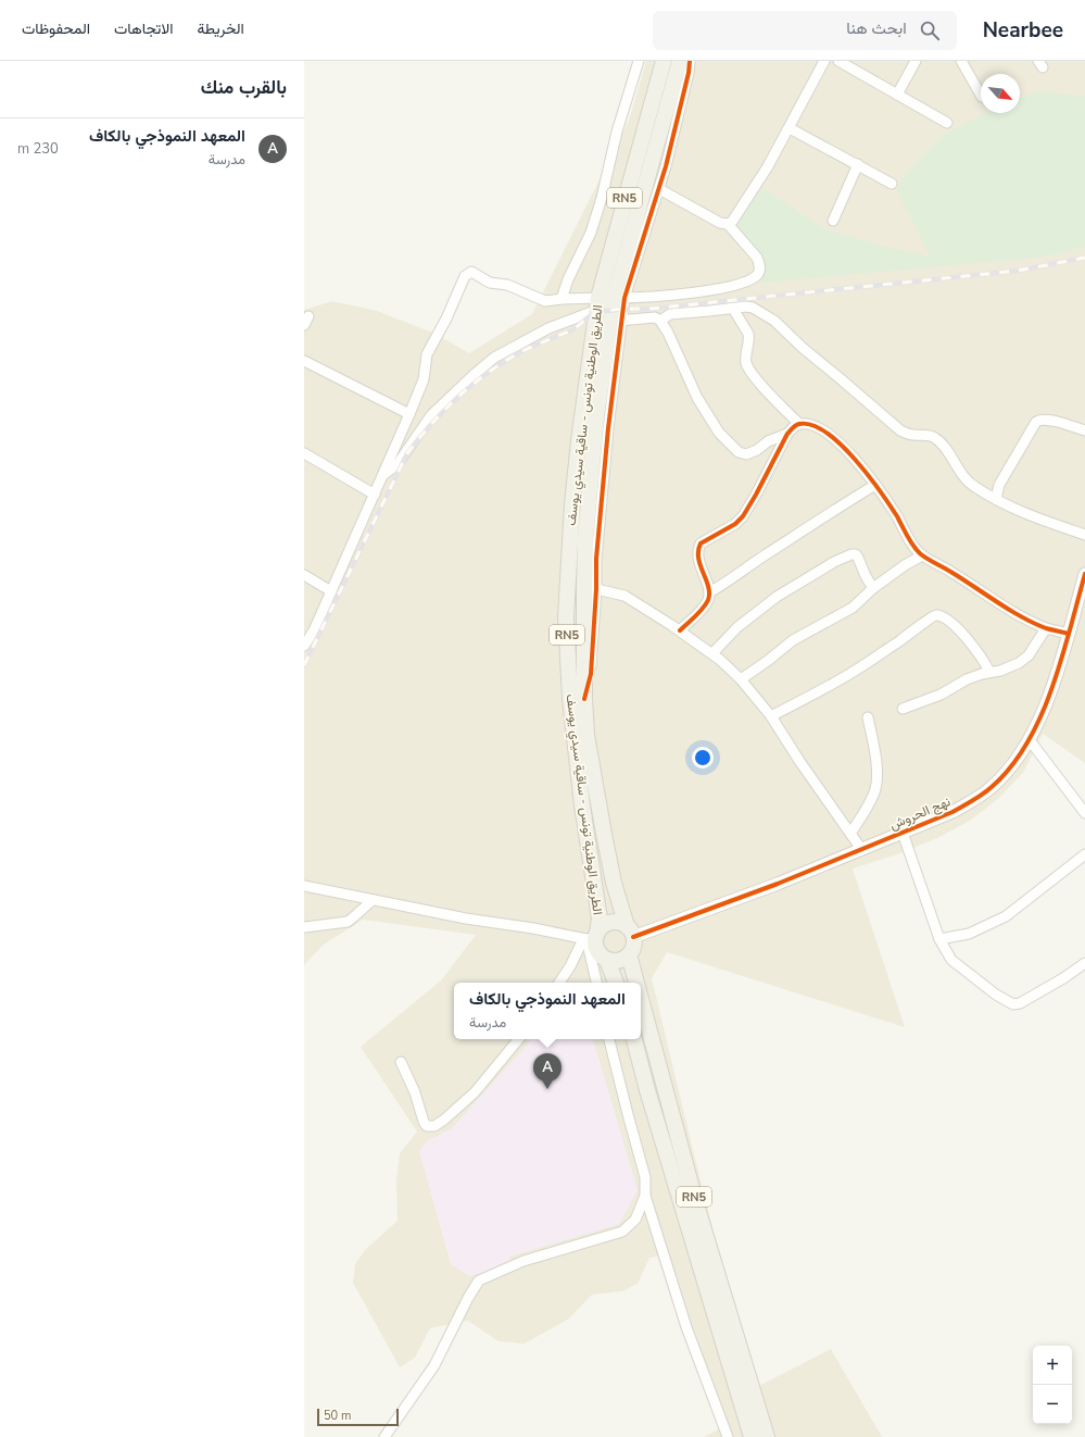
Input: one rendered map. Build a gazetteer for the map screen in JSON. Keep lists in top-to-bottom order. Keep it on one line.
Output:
{"streets":{"main road":["RN5","الطريق الوطنية تونس - ساقية سيدي يوسف"],"street":["نهج الحروش"]},"crossings":[["RN5","الطريق الوطنية تونس - ساقية سيدي يوسف"],["RN5","نهج الحروش"],["الطريق الوطنية تونس - ساقية سيدي يوسف","نهج الحروش"]],"scale_bar":"50 m","north":"bottom right","page":{"header":"Nearbee","search":"ابحث هنا","nav":["الخريطة","الاتجاهات","المحفوظات"],"heading":"بالقرب منك","list":[{"mark":"A","name":"المعهد النموذجي بالكاف","note":"مدرسة","value":"230 m"}],"popup":["المعهد النموذجي بالكاف","مدرسة"],"pins":"A","map_buttons":["+","−"],"scale":"50 m"}}
